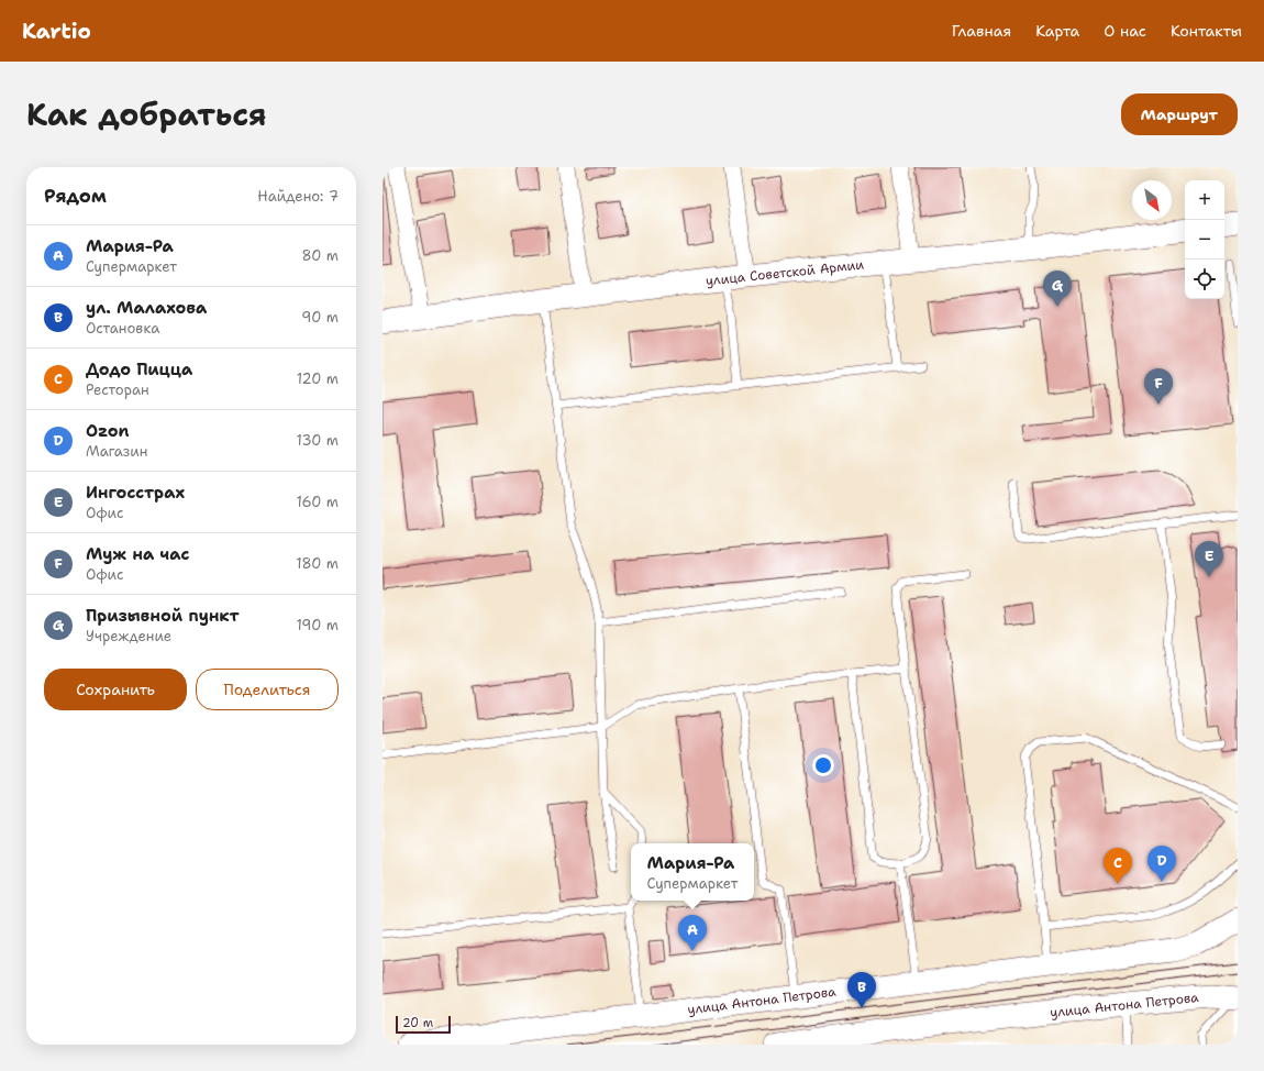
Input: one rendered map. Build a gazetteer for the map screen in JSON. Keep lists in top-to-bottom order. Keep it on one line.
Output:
{"streets":{"main road":["улица Советской Армии","улица Антона Петрова"]},"scale_bar":"20 m","north":"bottom right","page":{"header":"Kartio","nav":["Главная","Карта","О нас","Контакты"],"title":"Как добраться","buttons":["Маршрут",["Сохранить","Поделиться"]],"heading":["Рядом","Найдено: 7"],"map_buttons":["+","−"],"list":[{"mark":"A","name":"Мария-Ра","note":"Супермаркет","value":"80 m"},{"mark":"B","name":"ул. Малахова","note":"Остановка","value":"90 m"},{"mark":"C","name":"Додо Пицца","note":"Ресторан","value":"120 m"},{"mark":"D","name":"Ozon","note":"Магазин","value":"130 m"},{"mark":"E","name":"Ингосстрах","note":"Офис","value":"160 m"},{"mark":"F","name":"Муж на час","note":"Офис","value":"180 m"},{"mark":"G","name":"Призывной пункт","note":"Учреждение","value":"190 m"}],"pins":["G","F","E","D","C","A","B"],"popup":["Мария-Ра","Супермаркет"],"scale":"20 m"}}
